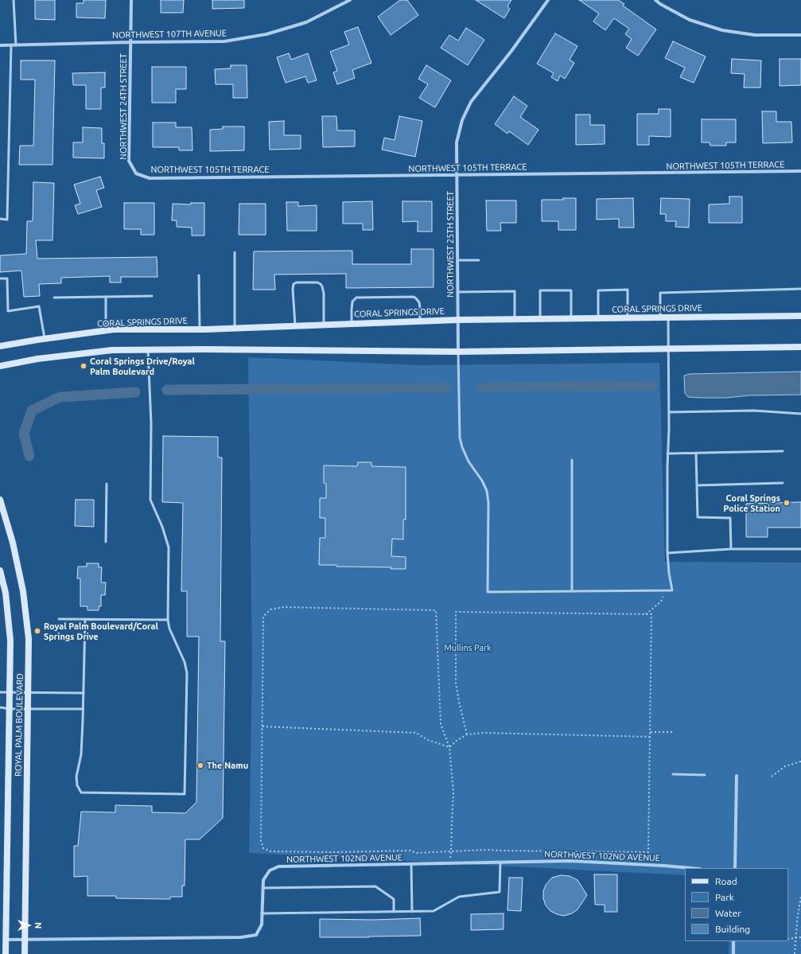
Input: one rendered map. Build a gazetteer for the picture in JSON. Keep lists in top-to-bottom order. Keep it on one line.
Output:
{"streets":{"main road":["CORAL SPRINGS DRIVE","ROYAL PALM BOULEVARD"],"street":["NORTHWEST 107TH AVENUE","NORTHWEST 24TH STREET","NORTHWEST 105TH TERRACE","NORTHWEST 25TH STREET","NORTHWEST 102ND AVENUE"]},"crossings":[["NORTHWEST 107TH AVENUE","NORTHWEST 24TH STREET"],["NORTHWEST 24TH STREET","NORTHWEST 105TH TERRACE"],["NORTHWEST 105TH TERRACE","NORTHWEST 25TH STREET"],["NORTHWEST 25TH STREET","CORAL SPRINGS DRIVE"],["ROYAL PALM BOULEVARD","NORTHWEST 102ND AVENUE"]],"parks":["Mullins Park"],"places":["Coral Springs Drive/Royal Palm Boulevard","Coral Springs Police Station","Royal Palm Boulevard/Coral Springs Drive","The Namu"],"legend":["Road","Park","Water","Building"],"north":"right"}
